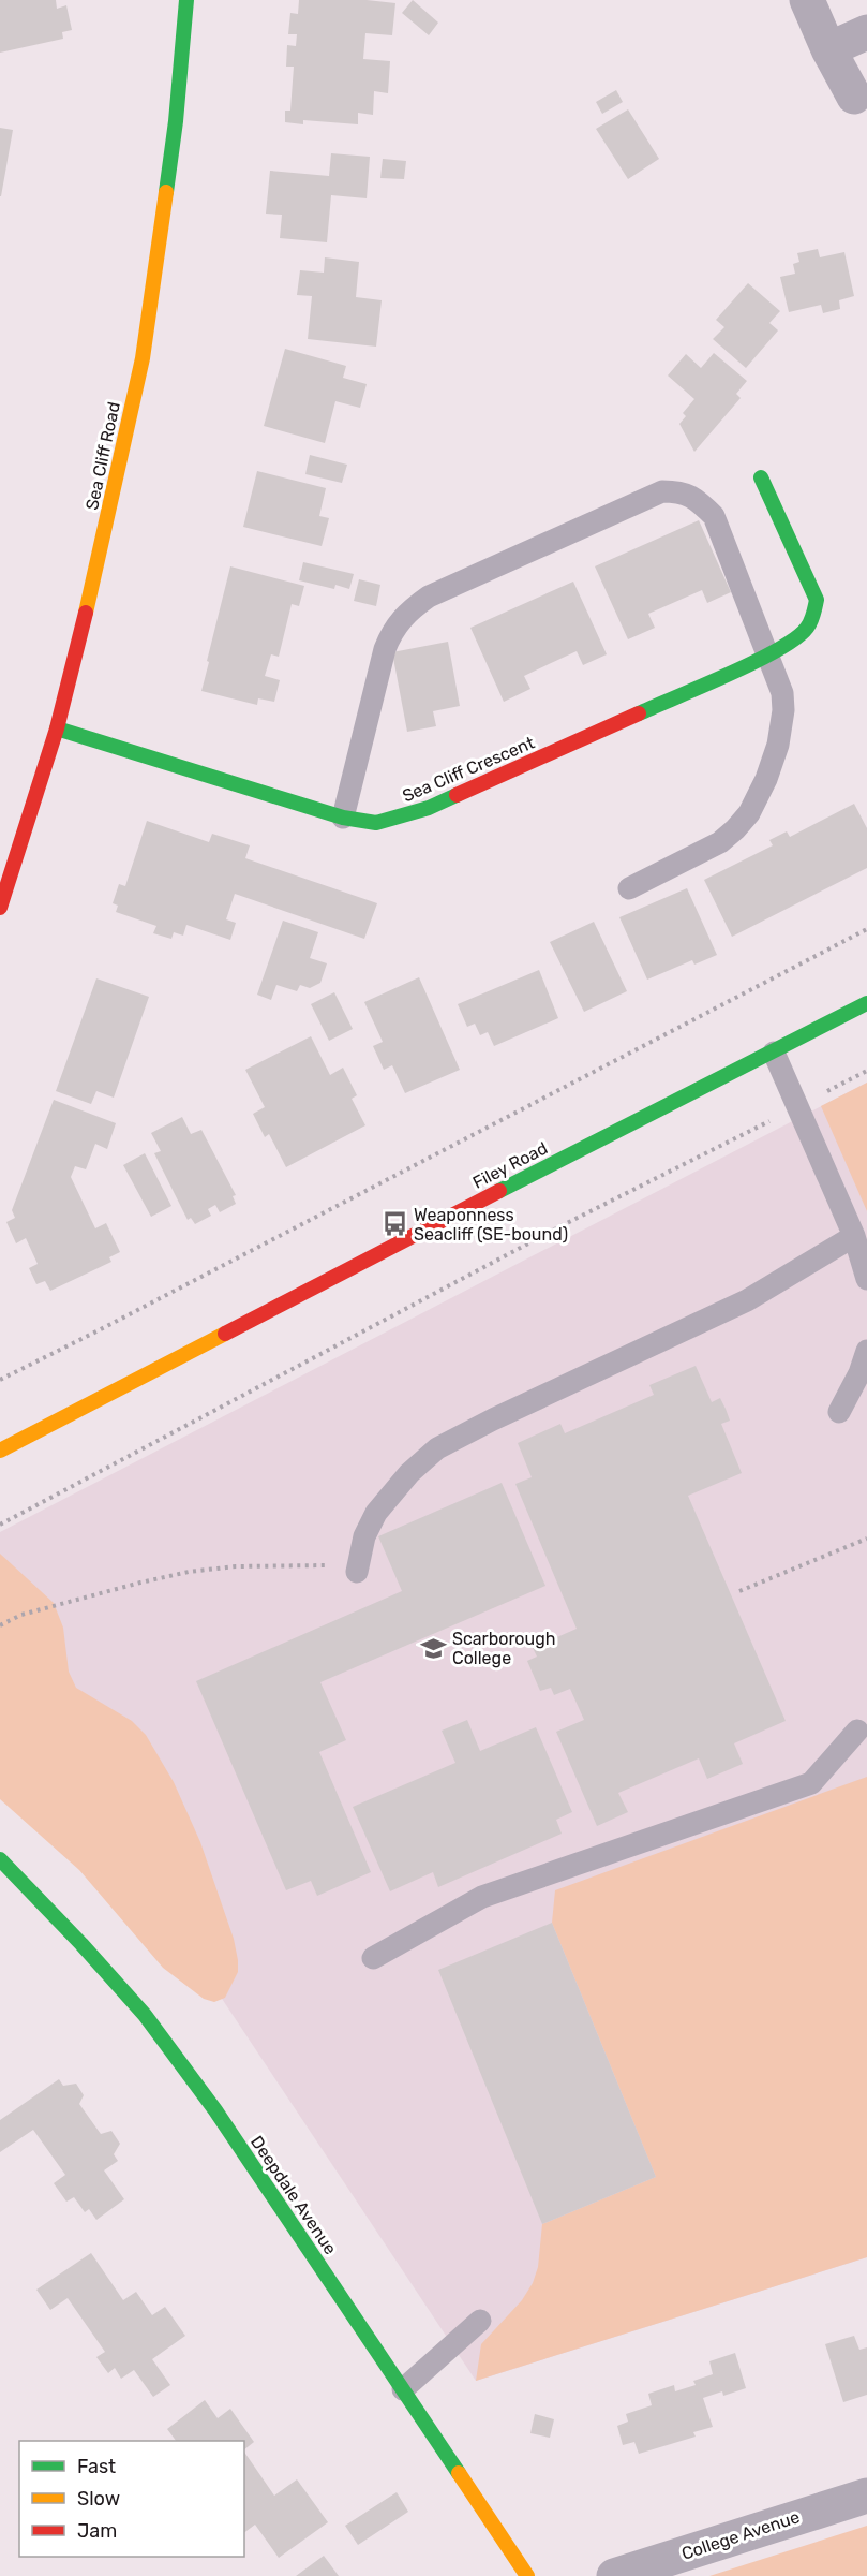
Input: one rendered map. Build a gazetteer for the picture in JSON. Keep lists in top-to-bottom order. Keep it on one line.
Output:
{"streets":{"main road":["Sea Cliff Road","Sea Cliff Crescent","Filey Road","Deepdale Avenue"],"street":["College Avenue"]},"crossings":[["Sea Cliff Road","Sea Cliff Crescent"]],"places":{"bus stop":["Weaponness Seacliff (SE-bound)"],"school or university":["Scarborough College"]},"legend":["Fast","Slow","Jam"]}
